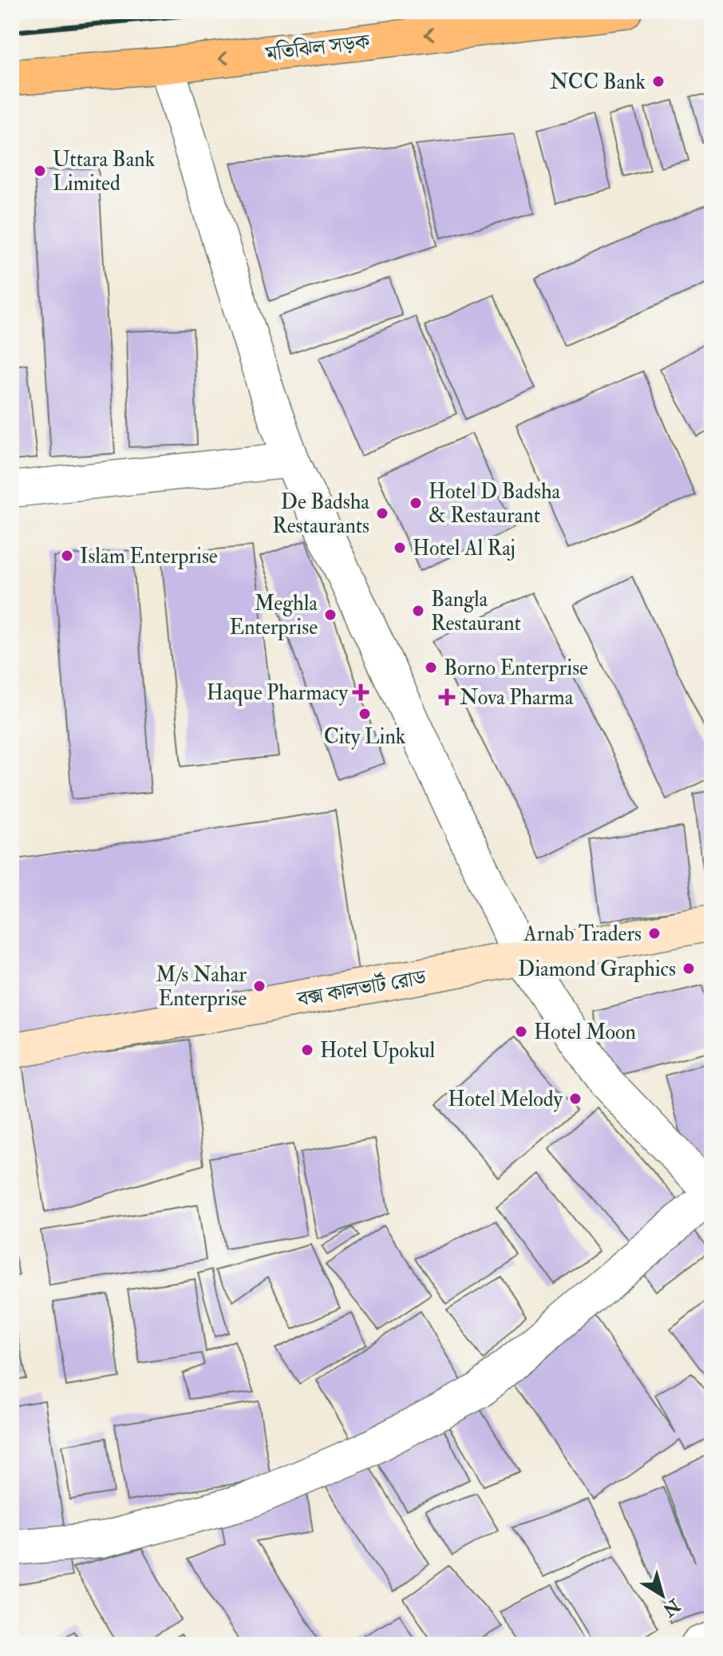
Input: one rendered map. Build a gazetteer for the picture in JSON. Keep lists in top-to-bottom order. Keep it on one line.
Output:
{"streets":{"main road":["মতিঝিল সড়ক"],"street":["বক্স কালভার্ট রোড"]},"one_way":["মতিঝিল সড়ক"],"places":{"other":["NCC Bank","Uttara Bank Limited","Hotel D Badsha & Restaurant","De Badsha Restaurants","Hotel Al Raj","Islam Enterprise","Bangla Restaurant","Meghla Enterprise","Borno Enterprise","City Link","Arnab Traders","Diamond Graphics","M/s Nahar Enterprise","Hotel Moon","Hotel Upokul","Hotel Melody"],"health":["Haque Pharmacy","Nova Pharma"]},"north":"bottom right"}
